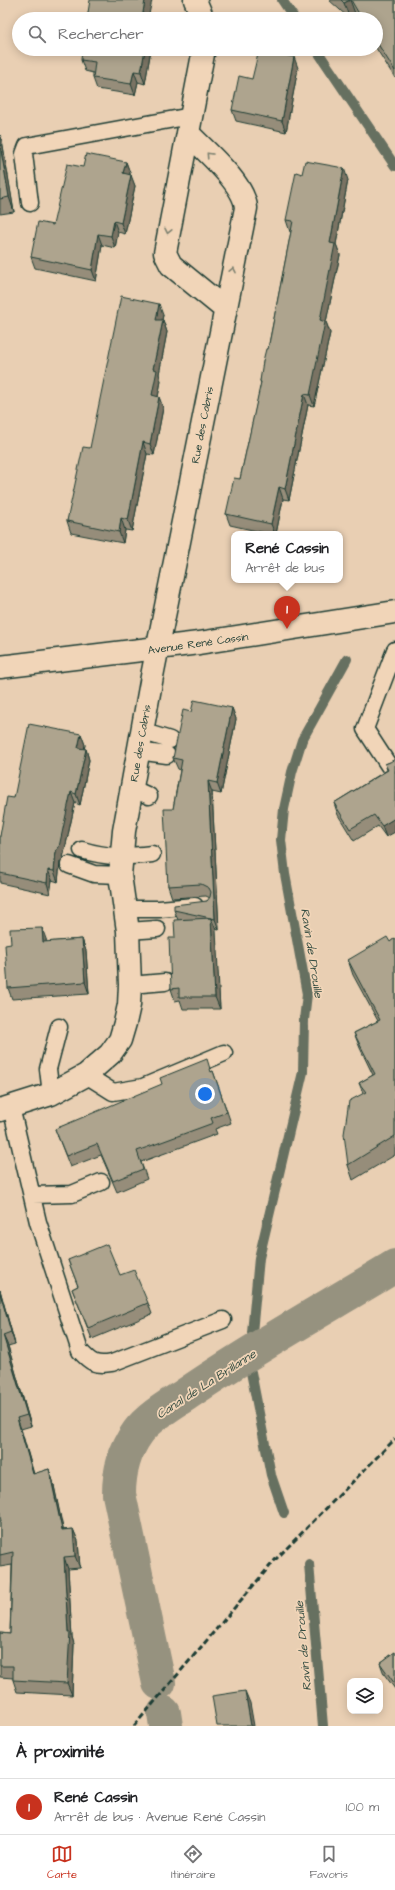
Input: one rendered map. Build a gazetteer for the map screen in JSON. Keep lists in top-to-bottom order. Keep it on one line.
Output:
{"streets":{"street":["Rue des Cabris","Avenue René Cassin"]},"crossings":[["Rue des Cabris","Avenue René Cassin"]],"water":["Ravin de Drouille","Canal de La Brillanne"],"page":{"search":"Rechercher","popup":["René Cassin","Arrêt de bus"],"pins":"1","heading":"À proximité","list":[{"mark":"1","name":"René Cassin","note":"Arrêt de bus · Avenue René Cassin","value":"100 m"}],"nav":["Carte","Itinéraire","Favoris"]}}
